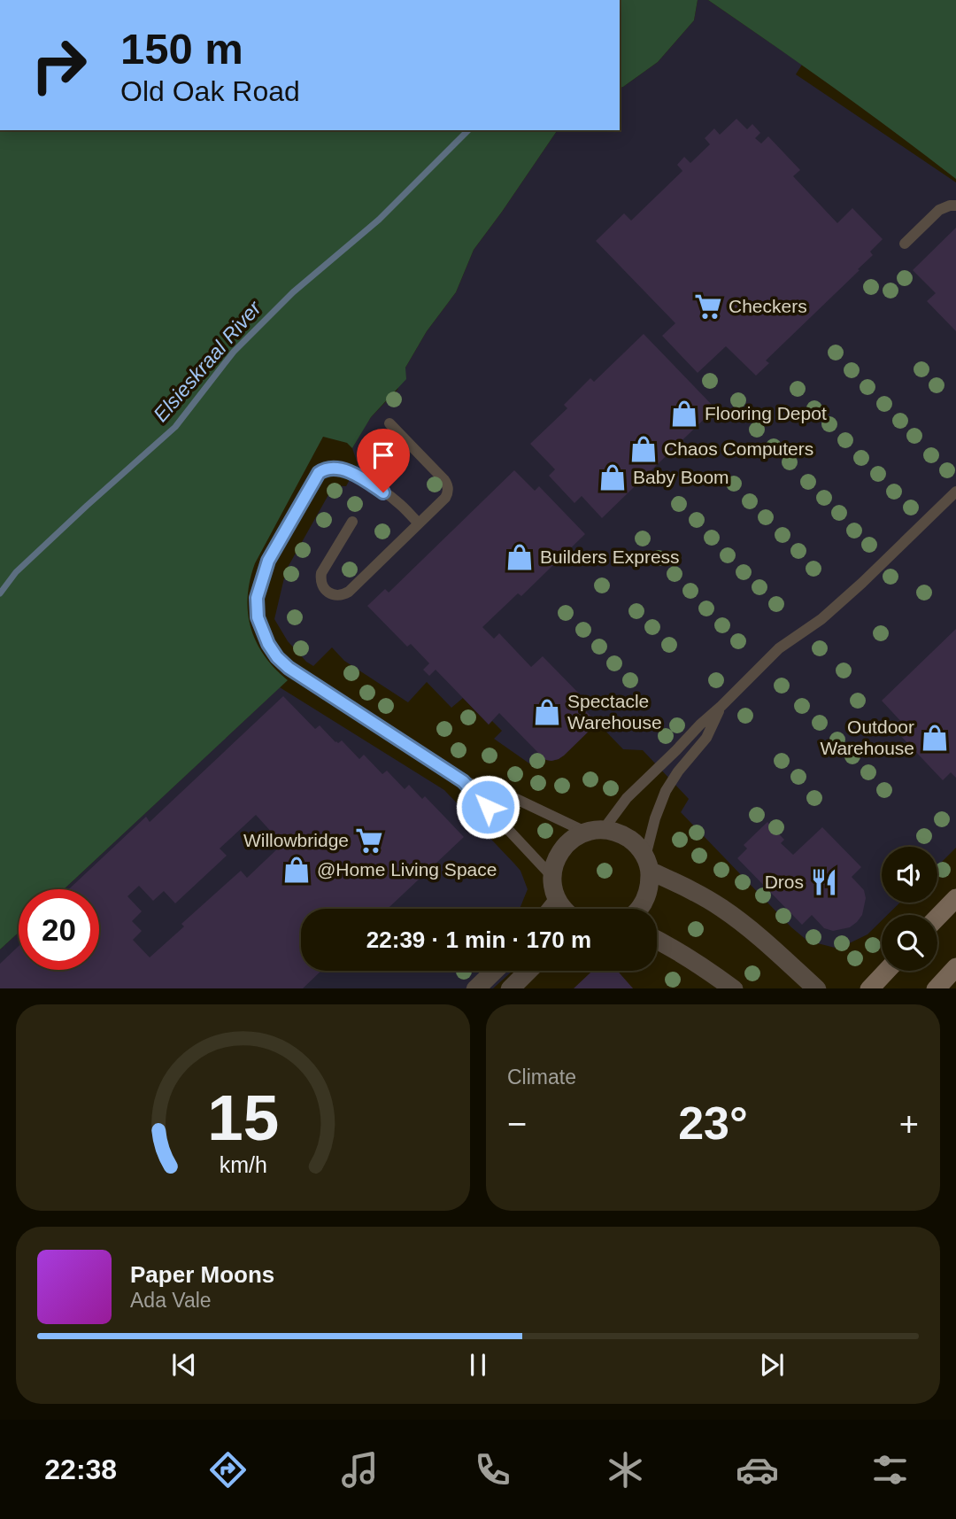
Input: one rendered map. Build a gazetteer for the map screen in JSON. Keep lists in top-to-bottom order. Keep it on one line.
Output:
{"water":["Elsieskraal River"],"places":{"supermarket":["Checkers","Willowbridge"],"shop":["Flooring Depot","Chaos Computers","Baby Boom","Builders Express","Spectacle Warehouse","Outdoor Warehouse","@Home Living Space"],"restaurant":["Dros"]},"page":{"turn":["150 m","Old Oak Road"],"limit":"20","trip":"22:39 · 1 min · 170 m","tile":"Climate","heat":["−","23°","+"],"song":["Paper Moons","Ada Vale"],"tabs":"22:38","gauge":["15","km/h"]}}
